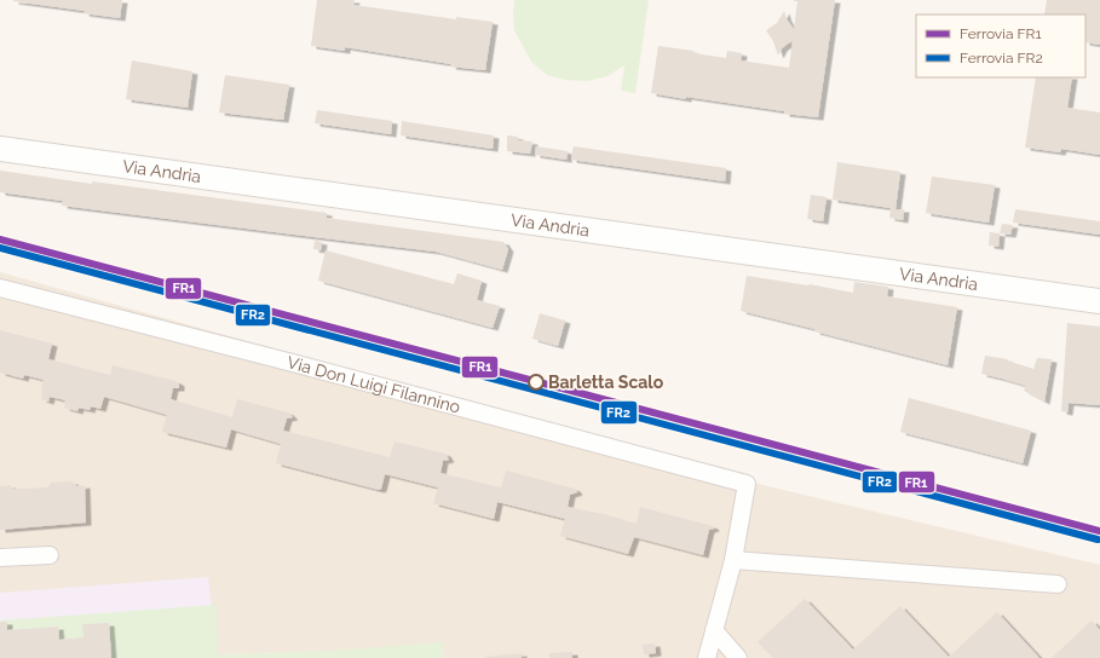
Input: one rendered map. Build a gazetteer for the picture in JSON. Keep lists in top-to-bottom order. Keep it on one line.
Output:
{"streets":{"main road":["Via Andria"],"street":["Via Don Luigi Filannino"]},"places":["Barletta Scalo"],"lines":["rail line FR1","rail line FR2"],"legend":["Ferrovia FR1","Ferrovia FR2"]}
